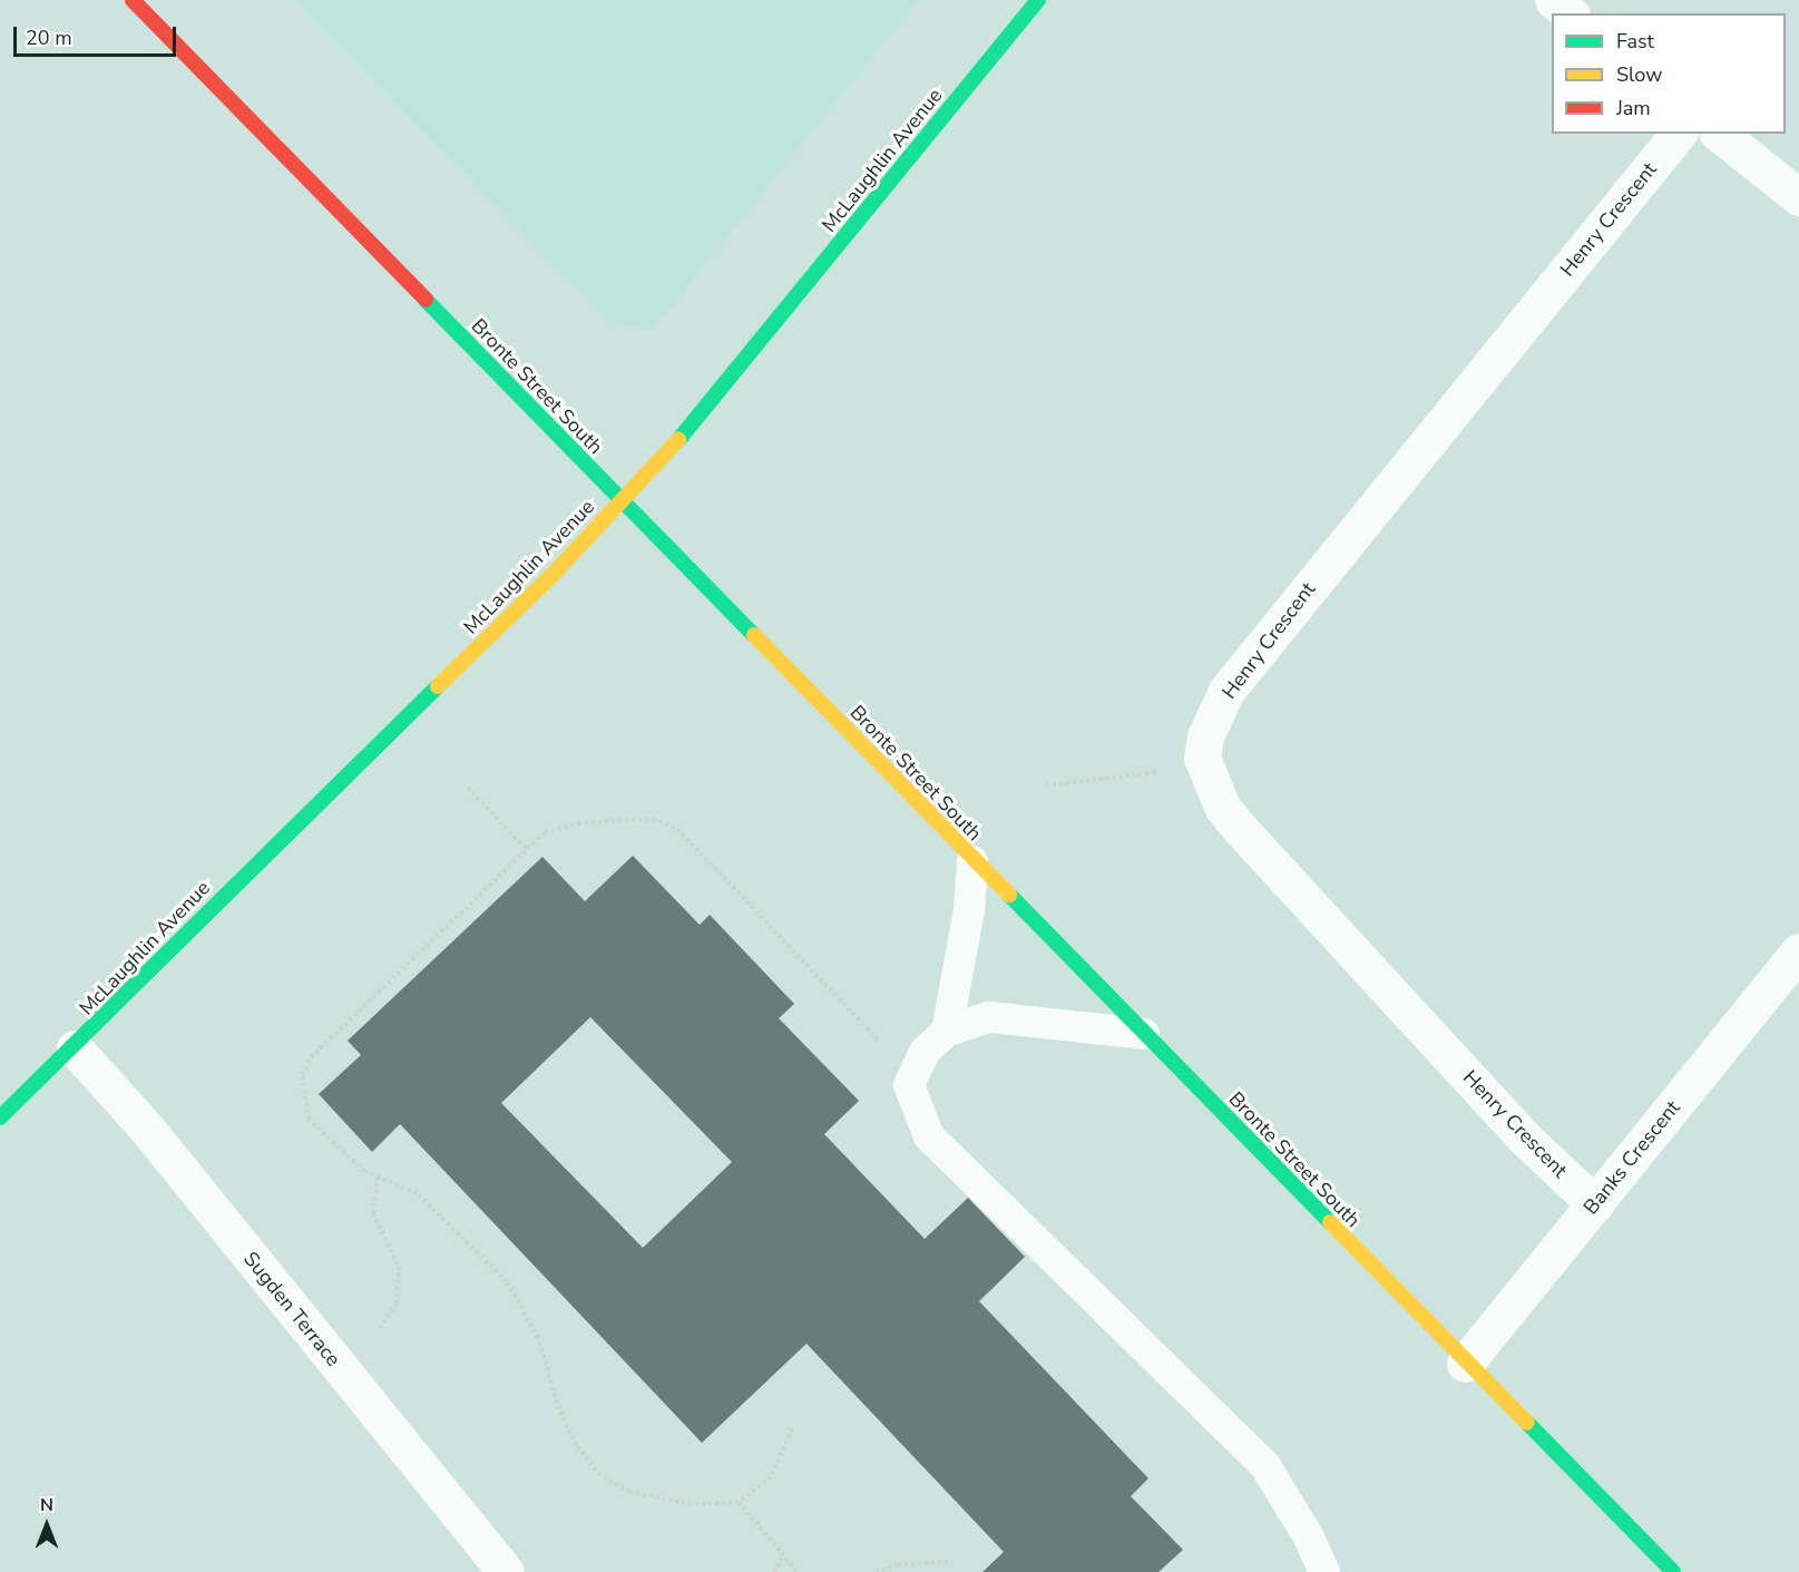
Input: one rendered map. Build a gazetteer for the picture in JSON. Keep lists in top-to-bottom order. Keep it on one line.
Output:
{"streets":{"main road":["McLaughlin Avenue","Bronte Street South"],"street":["Henry Crescent","Banks Crescent","Sugden Terrace"]},"crossings":[["McLaughlin Avenue","Bronte Street South"],["McLaughlin Avenue","Sugden Terrace"],["Henry Crescent","Banks Crescent"],["Bronte Street South","Banks Crescent"]],"legend":["Fast","Slow","Jam"],"scale_bar":"20 m","north":"top"}
